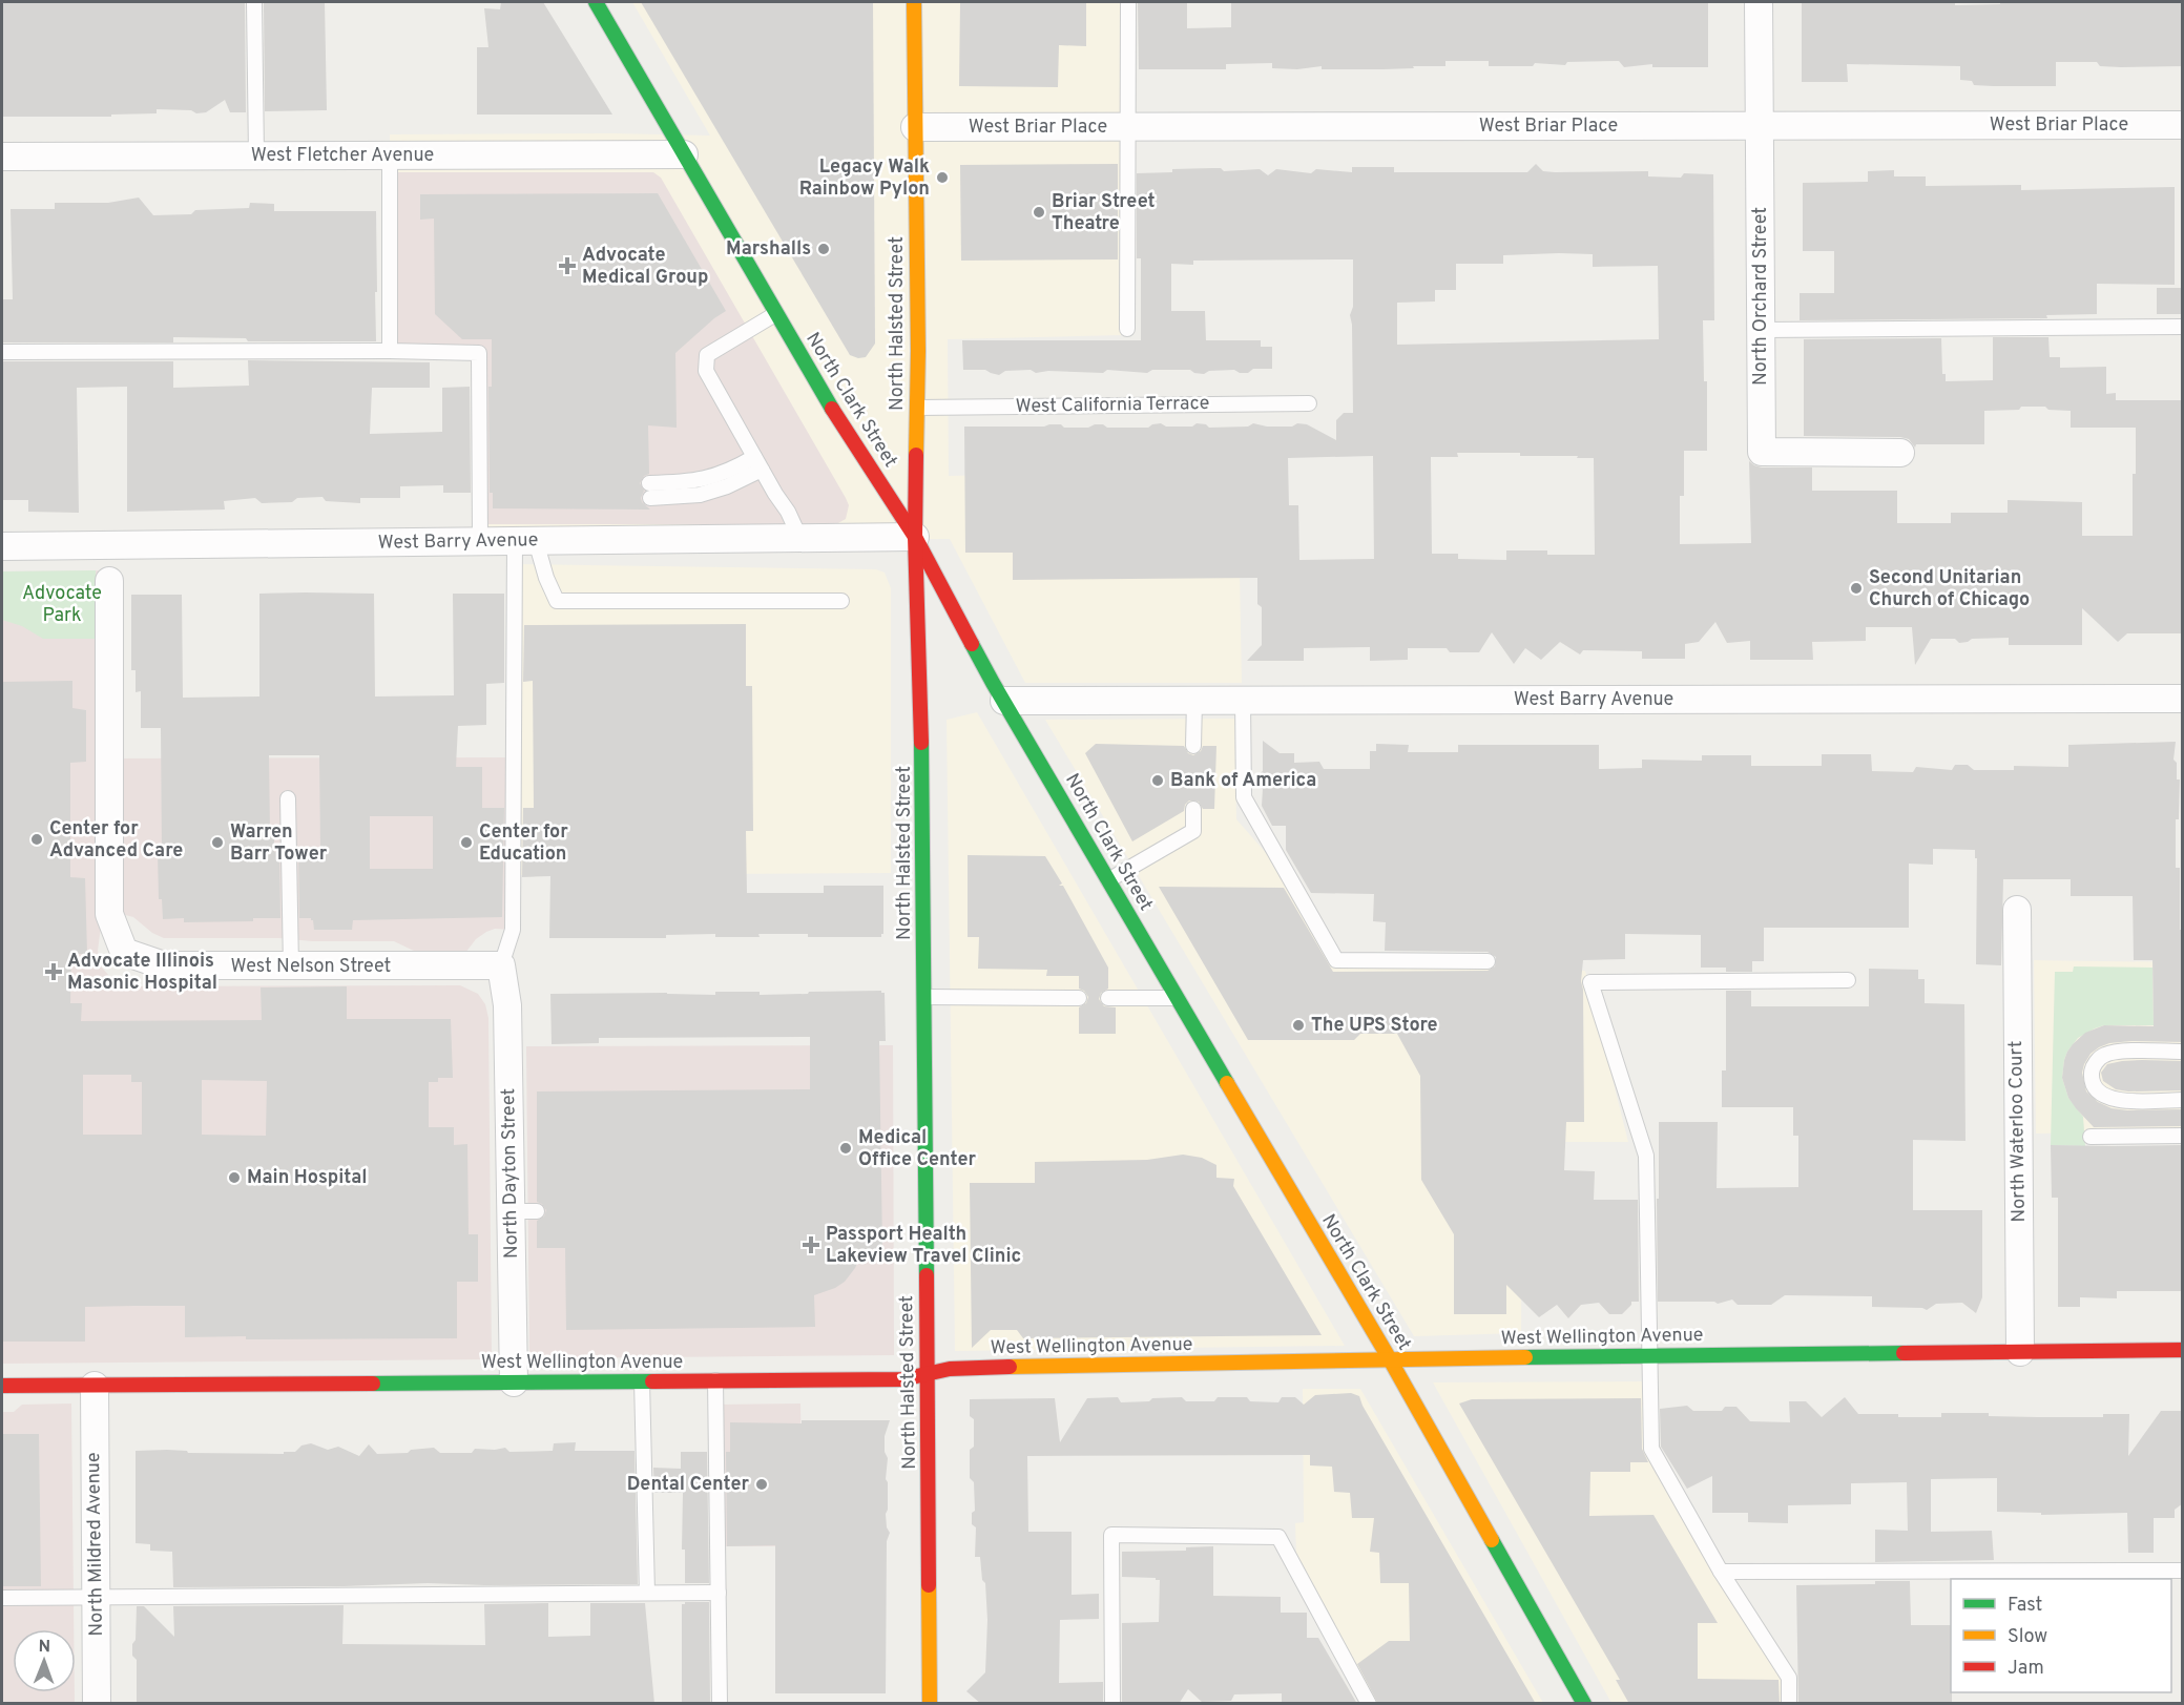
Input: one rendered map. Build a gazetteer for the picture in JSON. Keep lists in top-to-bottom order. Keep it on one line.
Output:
{"streets":{"main road":["North Halsted Street","North Clark Street","West Wellington Avenue"],"street":["West Briar Place","West Fletcher Avenue","North Orchard Street","West Barry Avenue","West Nelson Street","North Waterloo Court","North Dayton Street","North Mildred Avenue"],"lane":["West California Terrace"]},"crossings":[["West Briar Place","North Orchard Street"],["West Briar Place","North Halsted Street"],["West Fletcher Avenue","North Clark Street"],["North Halsted Street","North Clark Street"],["North Halsted Street","West California Terrace"],["North Halsted Street","West Barry Avenue"],["North Halsted Street","West Wellington Avenue"],["North Clark Street","West Barry Avenue"],["North Clark Street","West Wellington Avenue"],["West Nelson Street","North Dayton Street"],["North Waterloo Court","West Wellington Avenue"],["North Dayton Street","West Wellington Avenue"],["West Wellington Avenue","North Mildred Avenue"]],"parks":["Advocate Park"],"places":{"other":["Legacy Walk Rainbow Pylon","Briar Street Theatre","Marshalls","Second Unitarian Church of Chicago","Bank of America","Center for Advanced Care","Warren Barr Tower","Center for Education","The UPS Store","Medical Office Center","Main Hospital","Dental Center"],"health":["Advocate Medical Group","Advocate Illinois Masonic Hospital","Passport Health Lakeview Travel Clinic"]},"legend":["Fast","Slow","Jam"],"north":"top"}
